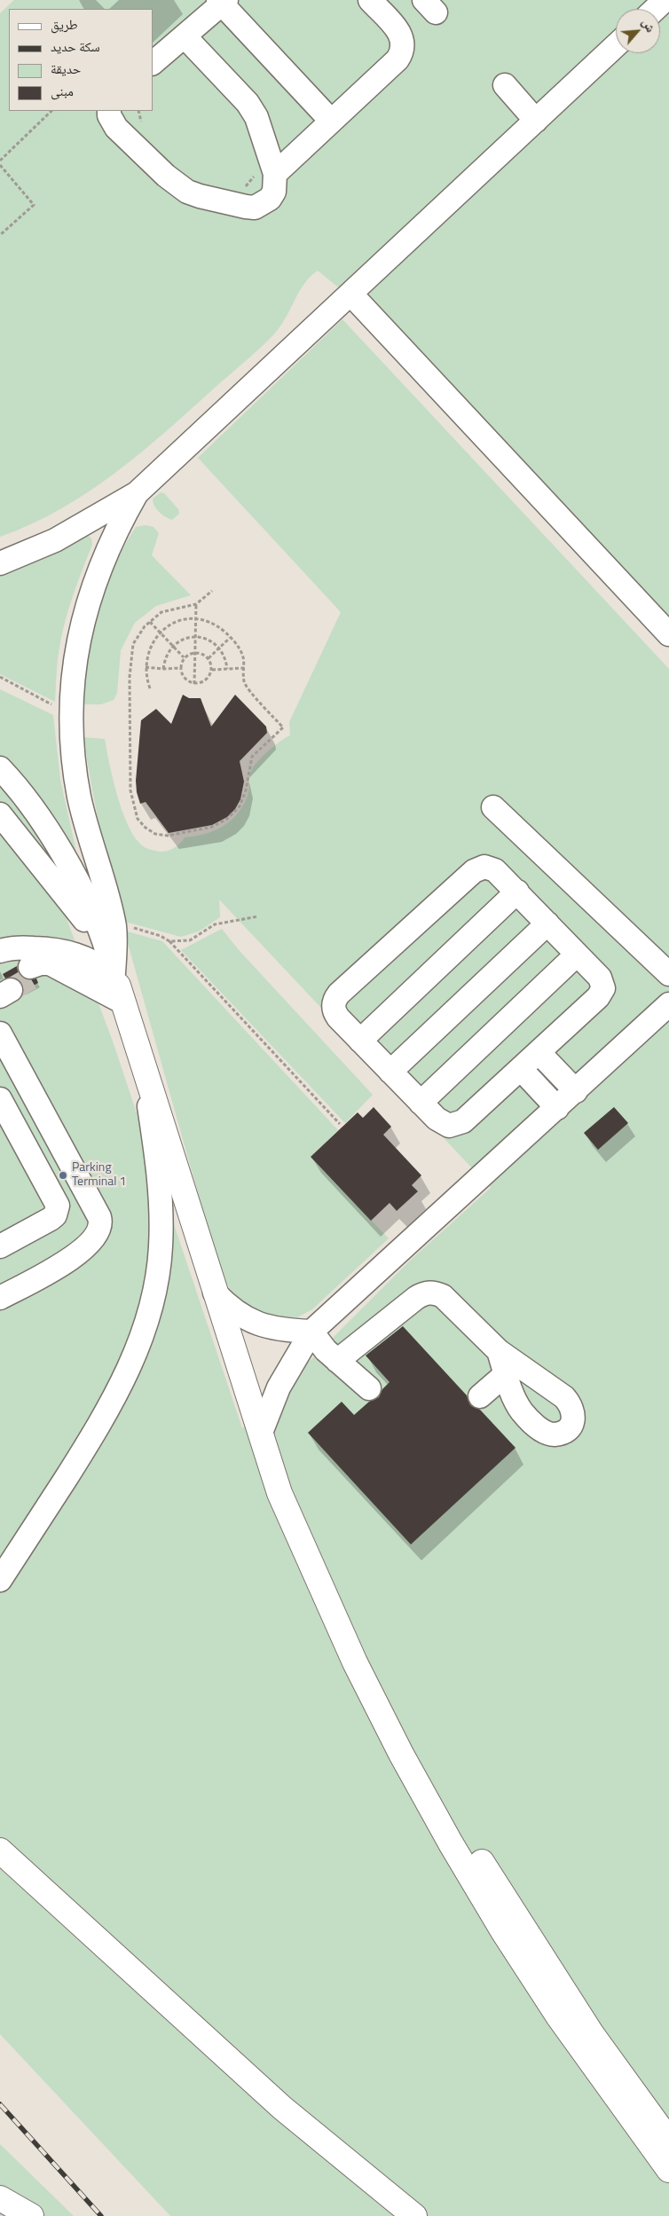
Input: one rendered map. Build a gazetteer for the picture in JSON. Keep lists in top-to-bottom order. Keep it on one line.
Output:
{"places":["Parking Terminal 1"],"legend":["طريق","سكة حديد","حديقة","مبنى"],"north":"top right"}
